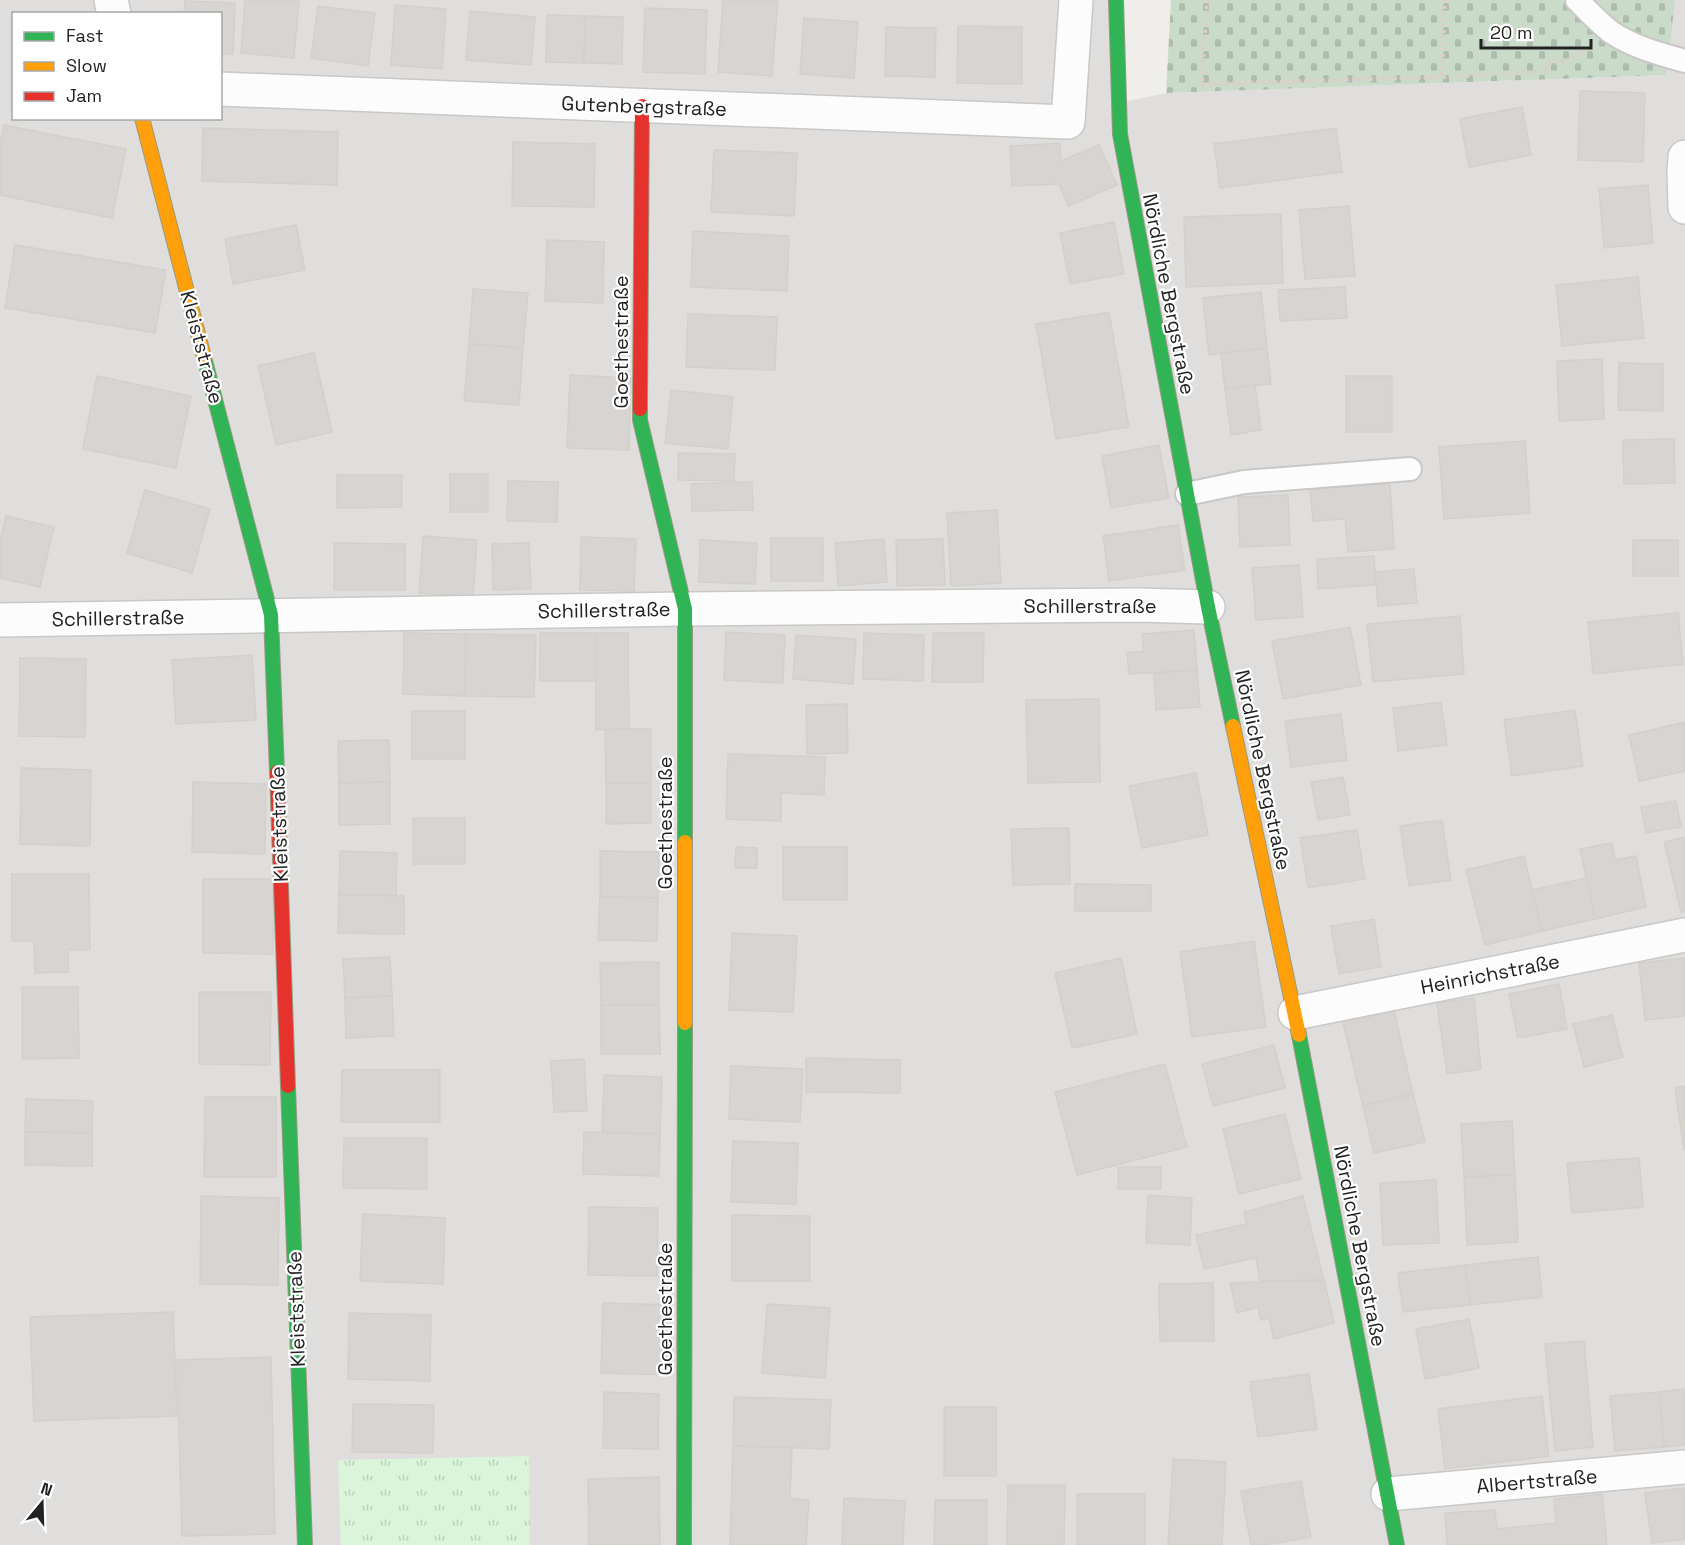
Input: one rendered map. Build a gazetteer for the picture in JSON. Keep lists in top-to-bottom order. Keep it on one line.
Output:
{"streets":{"street":["Gutenbergstraße","Nördliche Bergstraße","Goethestraße","Kleiststraße","Schillerstraße","Heinrichstraße","Albertstraße"]},"crossings":[["Gutenbergstraße","Goethestraße"],["Nördliche Bergstraße","Schillerstraße"],["Nördliche Bergstraße","Heinrichstraße"],["Nördliche Bergstraße","Albertstraße"],["Goethestraße","Schillerstraße"],["Kleiststraße","Schillerstraße"]],"legend":["Fast","Slow","Jam"],"scale_bar":"20 m","north":"top"}
